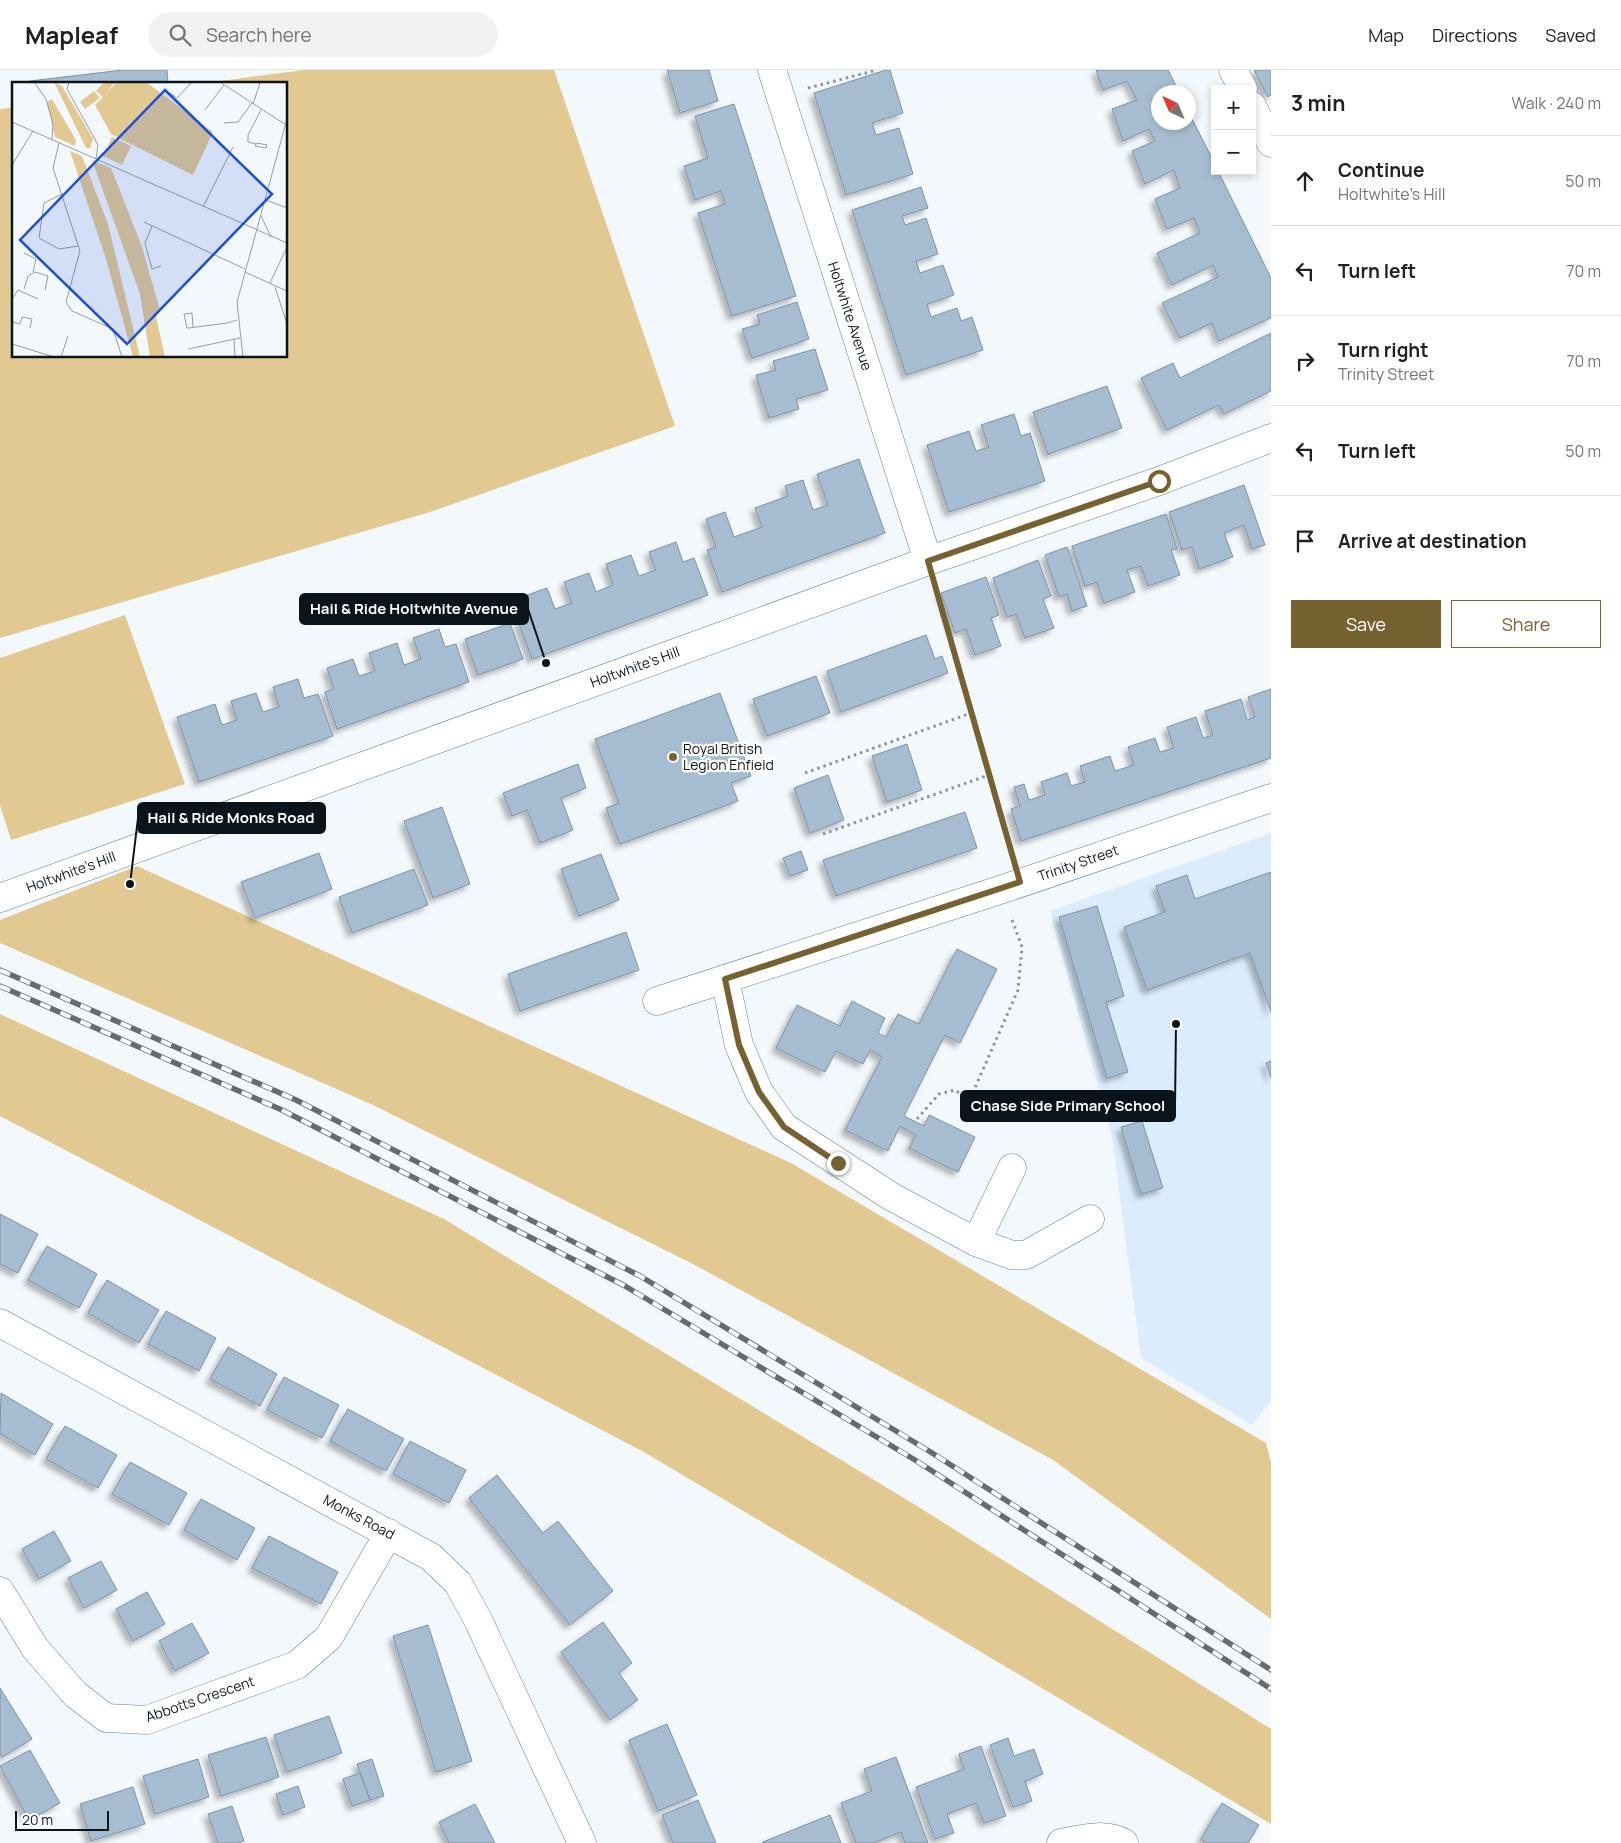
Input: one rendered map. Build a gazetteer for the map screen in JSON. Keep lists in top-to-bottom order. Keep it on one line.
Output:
{"streets":{"street":["Holtwhite Avenue","Holtwhite's Hill","Trinity Street","Monks Road","Abbotts Crescent"]},"crossings":[["Holtwhite Avenue","Holtwhite's Hill"],["Monks Road","Abbotts Crescent"]],"places":["Hail & Ride Holtwhite Avenue","Royal British Legion Enfield","Hail & Ride Monks Road","Chase Side Primary School"],"scale_bar":"20 m","north":"top left","page":{"header":"Mapleaf","search":"Search here","nav":["Map","Directions","Saved"],"heading":["3 min","Walk · 240 m"],"map_buttons":["+","−"],"list":[["Continue","Holtwhite's Hill","50 m"],["Turn left","70 m"],["Turn right","Trinity Street","70 m"],["Turn left","50 m"],"Arrive at destination"],"buttons":["Save","Share"],"scale":"20 m"}}
